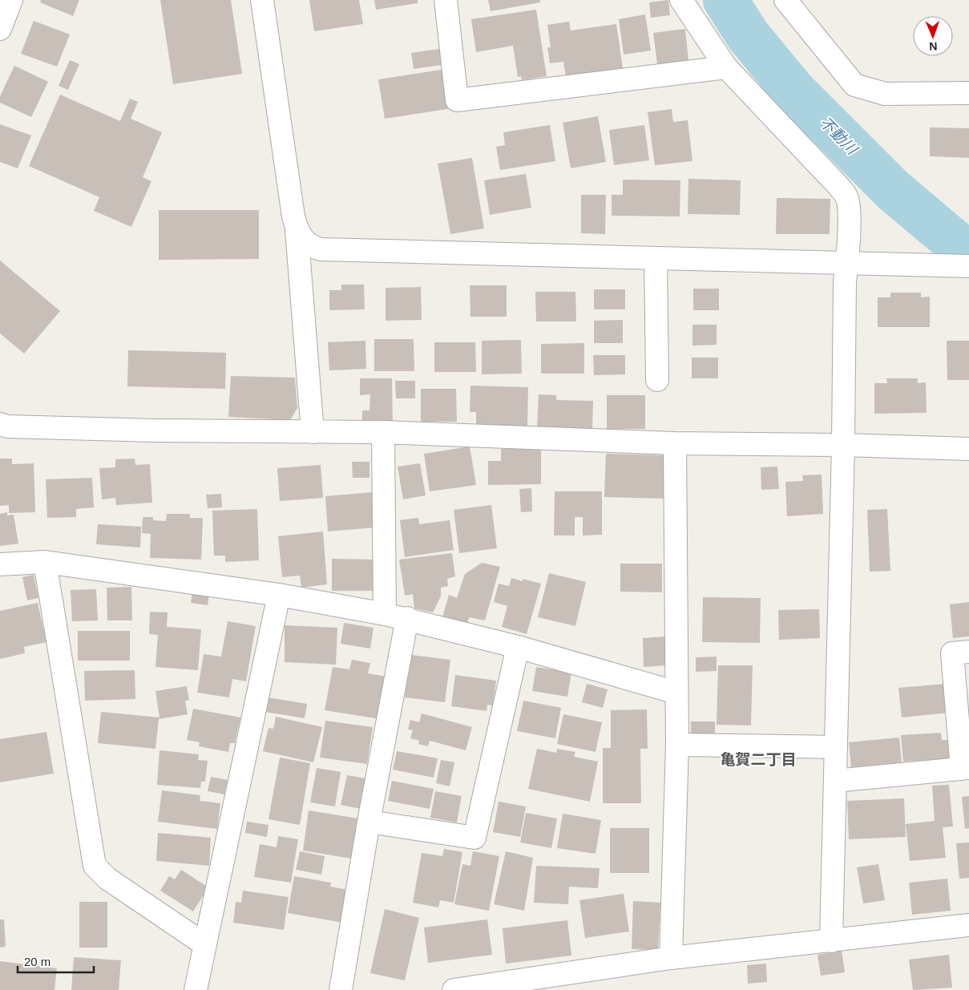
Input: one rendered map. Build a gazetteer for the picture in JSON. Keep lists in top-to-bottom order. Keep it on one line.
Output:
{"districts":["亀賀二丁目"],"water":["不動川"],"scale_bar":"20 m","north":"bottom"}
